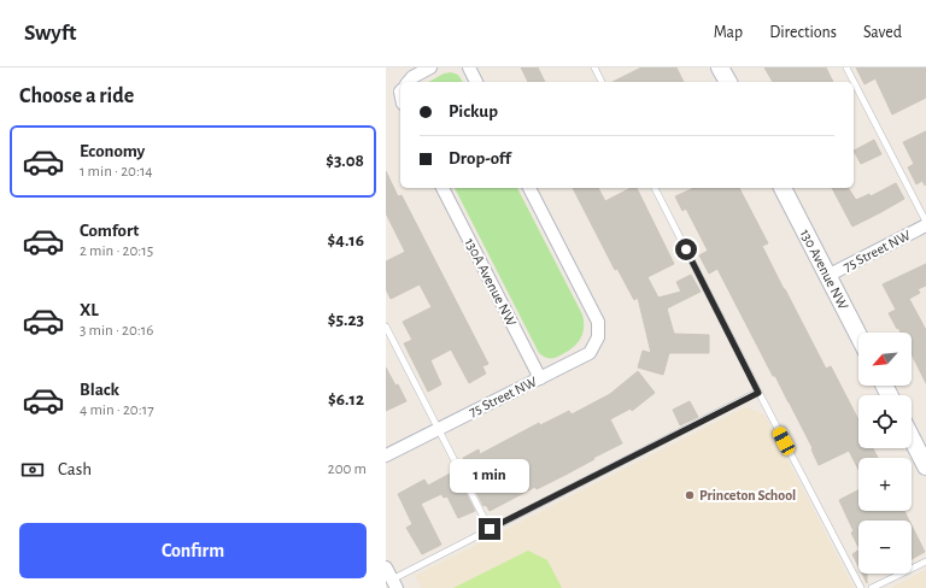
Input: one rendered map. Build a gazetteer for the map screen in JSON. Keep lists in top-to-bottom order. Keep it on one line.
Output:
{"streets":{"street":["75 Street NW","130 Avenue NW","130A Avenue NW"]},"crossings":[["75 Street NW","130 Avenue NW"],["75 Street NW","130A Avenue NW"]],"places":["Princeton School"],"north":"bottom left","page":{"header":"Swyft","nav":["Map","Directions","Saved"],"heading":"Choose a ride","banner":["Pickup","Drop-off"],"list":[{"name":"Economy","note":"1 min · 20:14","value":"$3.08"},{"name":"Comfort","note":"2 min · 20:15","value":"$4.16"},{"name":"XL","note":"3 min · 20:16","value":"$5.23"},{"name":"Black","note":"4 min · 20:17","value":"$6.12"}],"map_buttons":["+","−"],"pay":["Cash","200 m"],"bubble":"1 min","buttons":"Confirm"}}
